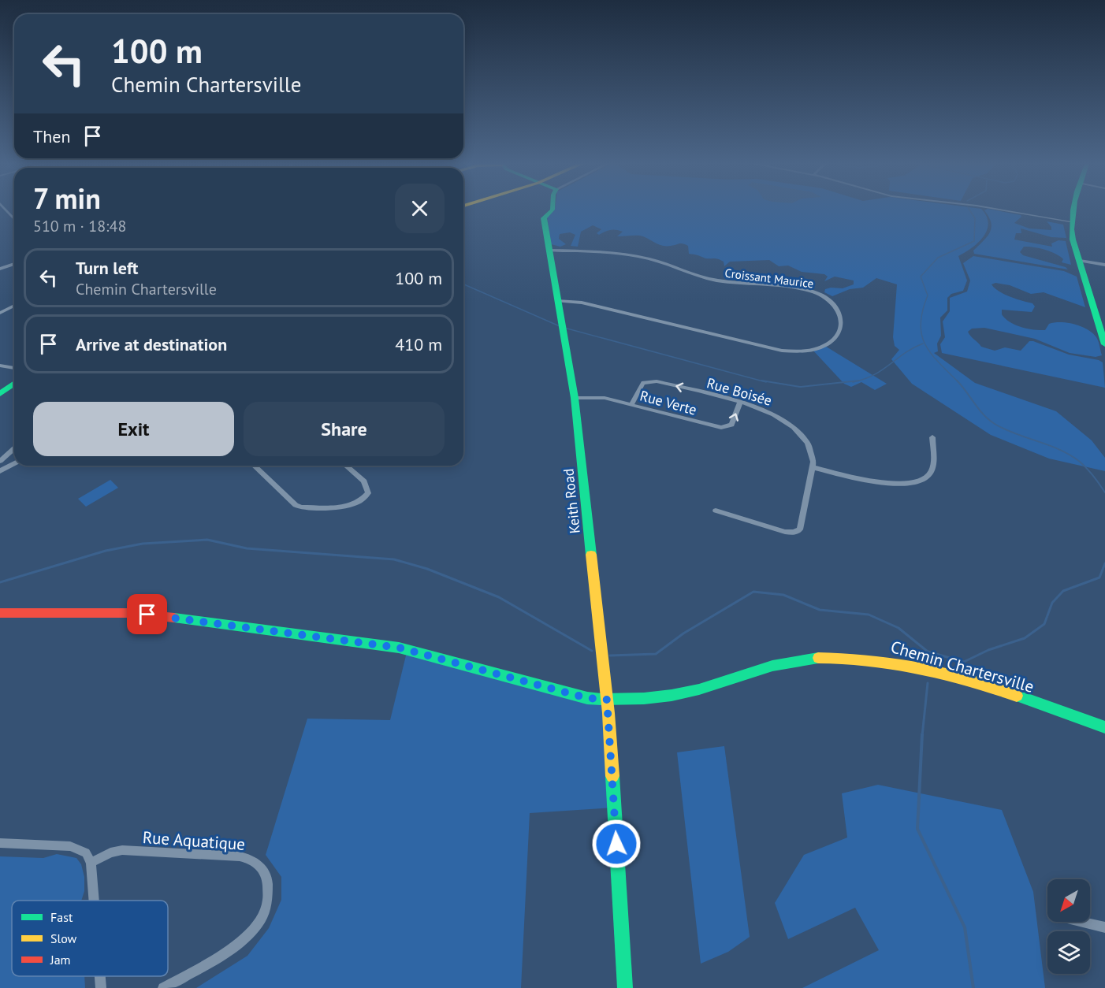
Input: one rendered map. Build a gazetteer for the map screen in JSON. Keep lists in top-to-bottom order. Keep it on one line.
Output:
{"streets":{"street":["Croissant Maurice","Rue Boisée","Rue Verte","Keith Road","Chemin Chartersville","Rue Aquatique"]},"crossings":[["Croissant Maurice","Keith Road"],["Rue Boisée","Rue Verte"],["Rue Verte","Keith Road"],["Keith Road","Chemin Chartersville"]],"one_way":["Rue Verte"],"legend":["Fast","Slow","Jam"],"north":"bottom left","page":{"turn":["100 m","Chemin Chartersville"],"then":"Then","heading":["7 min","510 m · 18:48"],"list":[{"name":"Turn left","note":"Chemin Chartersville","value":"100 m"},{"name":"Arrive at destination","value":"410 m"}],"buttons":["Exit","Share"]}}
